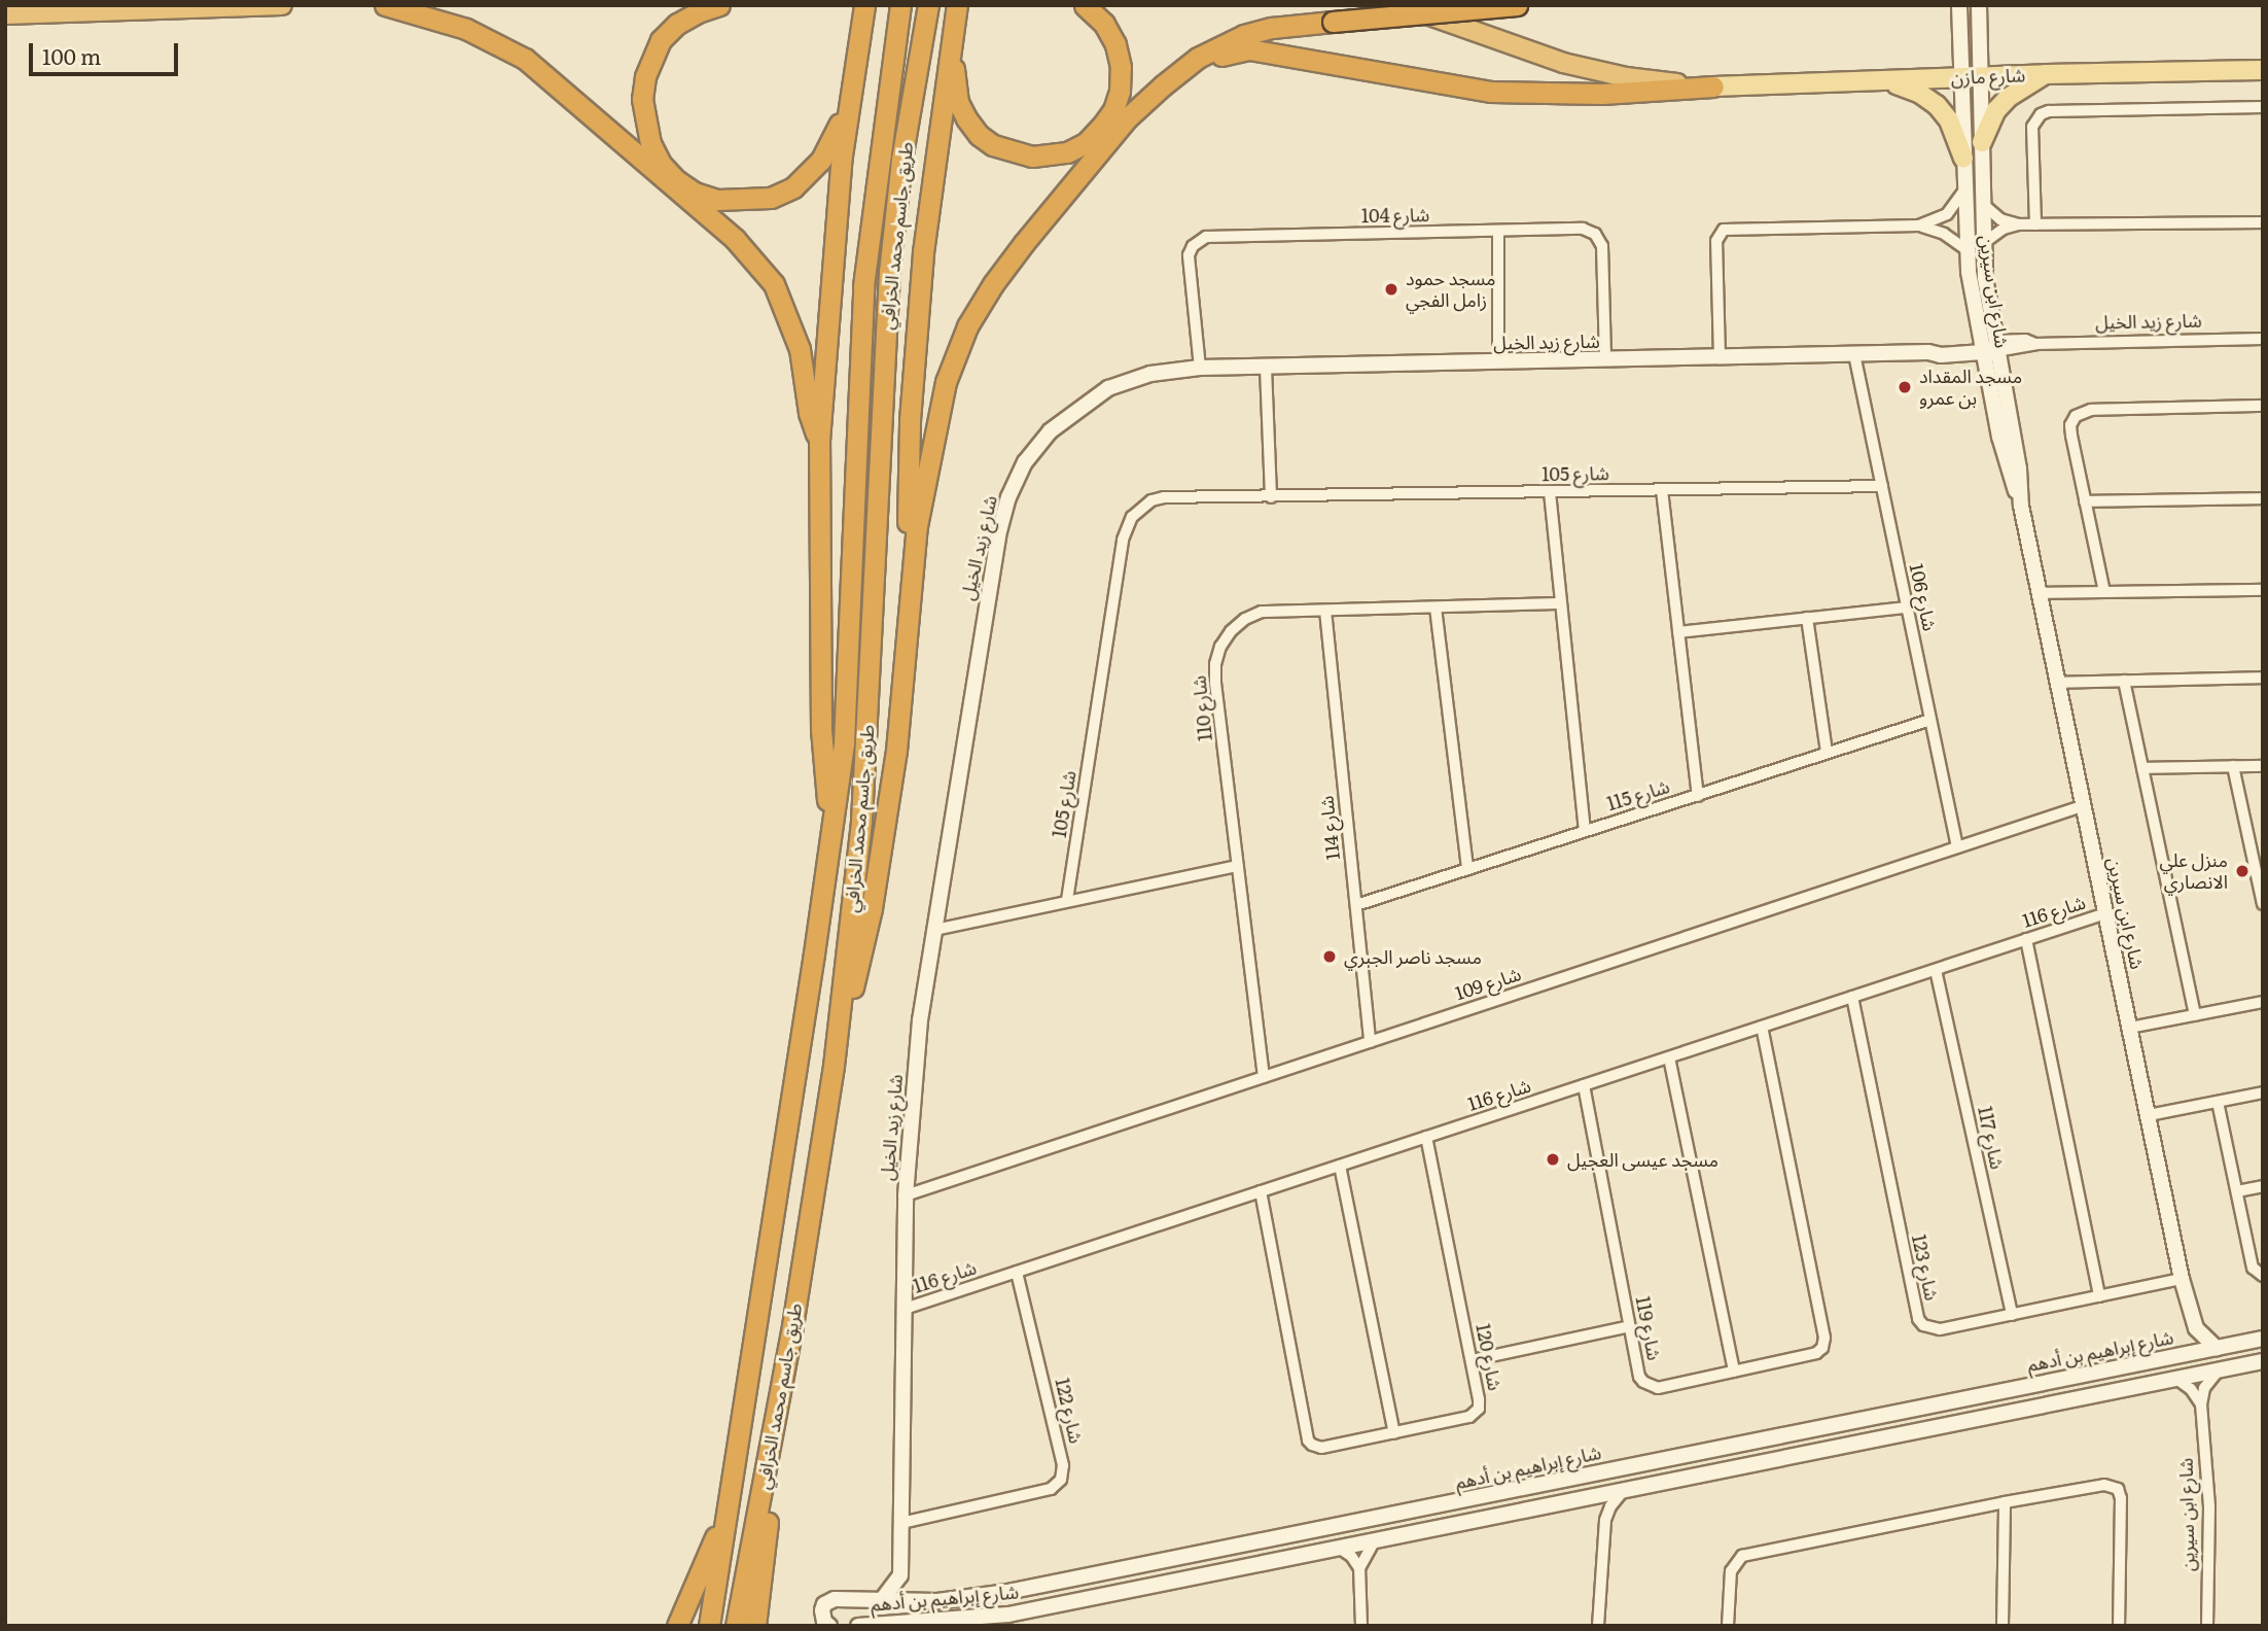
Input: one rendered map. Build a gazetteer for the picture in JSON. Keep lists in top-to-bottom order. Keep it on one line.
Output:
{"streets":{"highway":["طريق جاسم محمد الخرافي"],"main road":["شارع مازن"],"street":["شارع 104","شارع ابن سيرين","شارع زيد الخيل","شارع 105","شارع 106","شارع 110","شارع 115","شارع 114","شارع 116","شارع 109","شارع 117","شارع 123","شارع 119","شارع إبراهيم بن أدهم","شارع 120","شارع 122"]},"crossings":[["شارع مازن","شارع ابن سيرين"],["شارع 104","شارع زيد الخيل"],["شارع ابن سيرين","شارع زيد الخيل"],["شارع ابن سيرين","شارع 116"],["شارع ابن سيرين","شارع 109"],["شارع ابن سيرين","شارع 123"],["شارع زيد الخيل","شارع 106"],["شارع زيد الخيل","شارع 116"],["شارع زيد الخيل","شارع 109"],["شارع زيد الخيل","شارع 122"],["شارع 105","شارع 106"],["شارع 106","شارع 115"],["شارع 106","شارع 109"],["شارع 110","شارع 114"],["شارع 110","شارع 109"],["شارع 115","شارع 114"],["شارع 114","شارع 109"],["شارع 116","شارع 117"],["شارع 116","شارع 123"],["شارع 116","شارع 119"],["شارع 116","شارع 120"],["شارع 116","شارع 122"],["شارع 117","شارع 123"]],"places":["مسجد حمود زامل الفجي","مسجد المقداد بن عمرو","منزل علي الانصاري","مسجد ناصر الجبري","مسجد عيسى العجيل"],"scale_bar":"100 m"}
